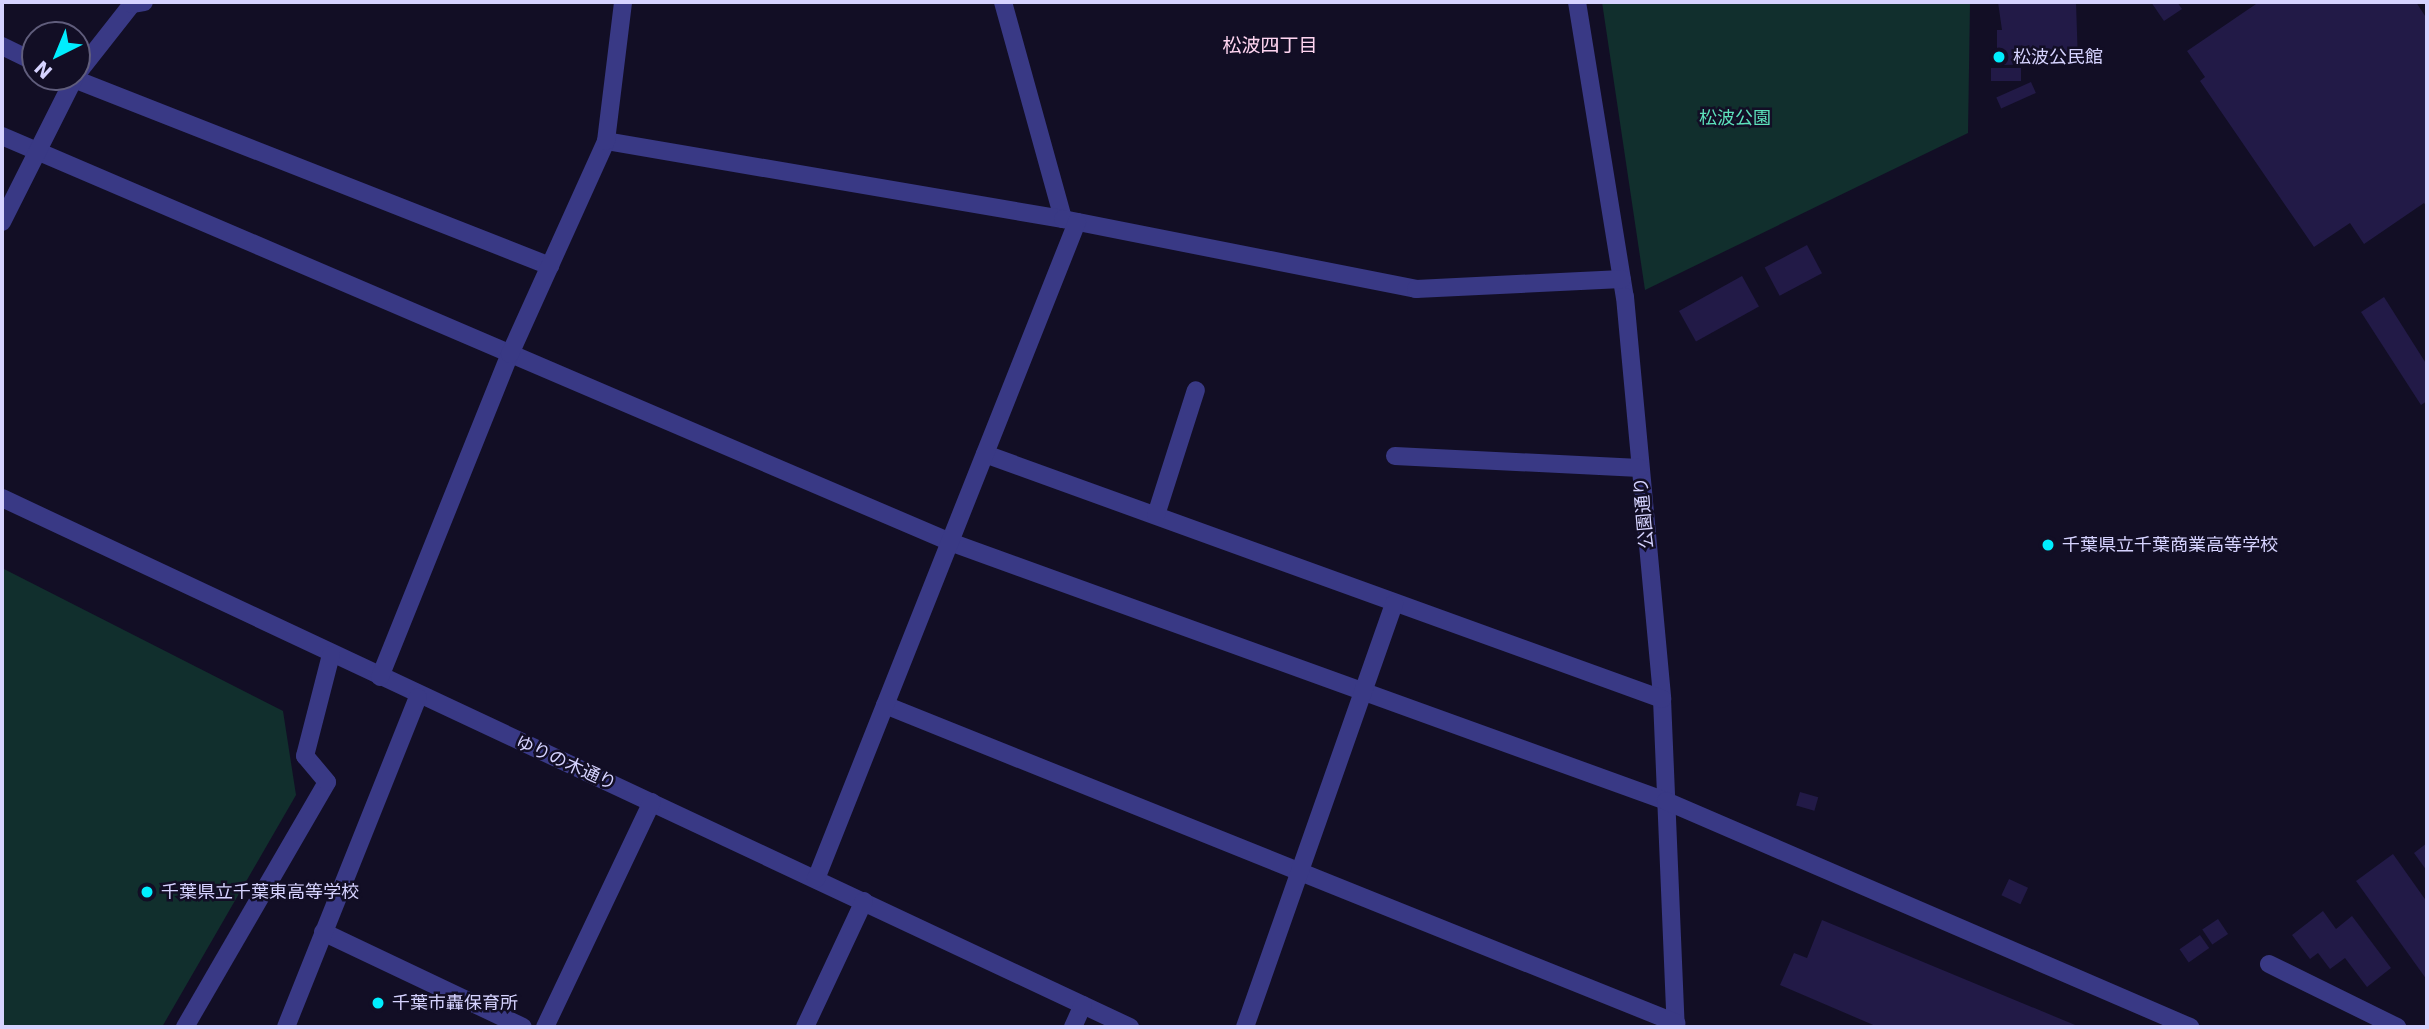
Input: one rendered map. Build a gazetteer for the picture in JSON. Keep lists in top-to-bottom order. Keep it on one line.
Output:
{"streets":{"street":["公園通り","ゆりの木通り"]},"districts":["松波四丁目"],"parks":["松波公園"],"places":["松波公民館","千葉県立千葉商業高等学校","千葉県立千葉東高等学校","千葉市轟保育所"],"north":"bottom left"}
